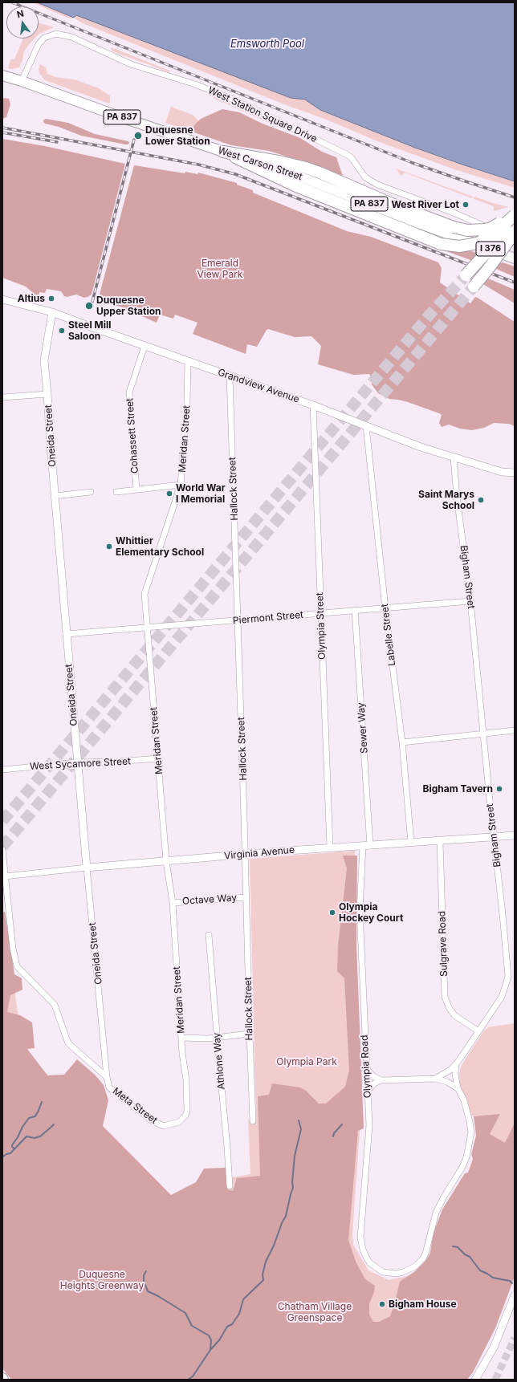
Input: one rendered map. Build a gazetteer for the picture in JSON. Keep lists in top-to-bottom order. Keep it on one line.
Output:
{"streets":{"highway":["I 376"],"main road":["PA 837","West Carson Street"],"street":["West Station Square Drive","Grandview Avenue","Oneida Street","Cohassett Street","Meridan Street","Hallock Street","Bigham Street","Piermont Street","Olympia Street","Labelle Street","Sewer Way","West Sycamore Street","Virginia Avenue","Octave Way","Sulgrave Road","Athlone Way","Olympia Road","Meta Street"]},"crossings":[["West Station Square Drive","West Carson Street"],["Grandview Avenue","Oneida Street"],["Grandview Avenue","Cohassett Street"],["Grandview Avenue","Meridan Street"],["Grandview Avenue","Hallock Street"],["Grandview Avenue","Bigham Street"],["Grandview Avenue","Olympia Street"],["Grandview Avenue","Labelle Street"],["Oneida Street","Piermont Street"],["Oneida Street","West Sycamore Street"],["Oneida Street","Virginia Avenue"],["Oneida Street","Meta Street"],["Meridan Street","Piermont Street"],["Meridan Street","West Sycamore Street"],["Meridan Street","Virginia Avenue"],["Meridan Street","Octave Way"],["Meridan Street","Meta Street"],["Hallock Street","Piermont Street"],["Hallock Street","Virginia Avenue"],["Hallock Street","Octave Way"],["Bigham Street","Piermont Street"],["Bigham Street","Virginia Avenue"],["Bigham Street","Sulgrave Road"],["Piermont Street","Olympia Street"],["Piermont Street","Labelle Street"],["Piermont Street","Sewer Way"],["Olympia Street","Virginia Avenue"],["Labelle Street","Virginia Avenue"],["Sewer Way","Virginia Avenue"],["Sewer Way","Olympia Road"],["Virginia Avenue","Sulgrave Road"],["Virginia Avenue","Olympia Road"],["Virginia Avenue","Meta Street"]],"water":["Emsworth Pool"],"parks":["Emerald View Park","Olympia Park","Duquesne Heights Greenway","Chatham Village Greenspace"],"places":["Duquesne Lower Station","West River Lot","Altius","Duquesne Upper Station","Steel Mill Saloon","World War I Memorial","Saint Marys School","Whittier Elementary School","Bigham Tavern","Olympia Hockey Court","Bigham House"],"north":"top"}
